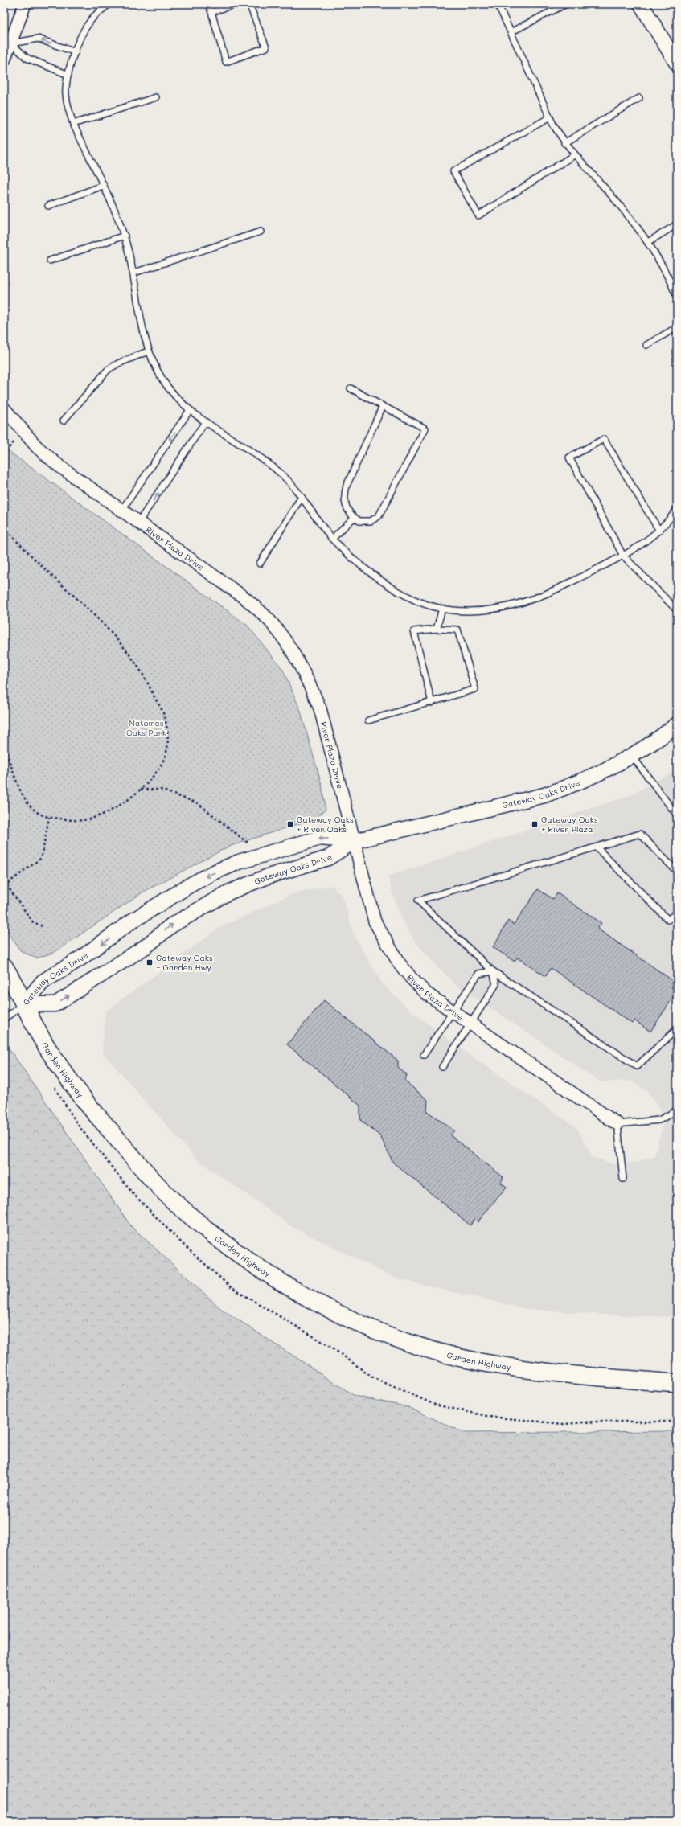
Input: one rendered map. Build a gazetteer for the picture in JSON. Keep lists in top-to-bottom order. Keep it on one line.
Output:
{"streets":{"main road":["Garden Highway"],"street":["River Plaza Drive","Gateway Oaks Drive"]},"crossings":[["River Plaza Drive","Gateway Oaks Drive"],["Gateway Oaks Drive","Garden Highway"]],"parks":["Natomas Oaks Park"],"places":{"transit":["Gateway Oaks + River Oaks","Gateway Oaks + River Plaza","Gateway Oaks + Garden Hwy"]}}
